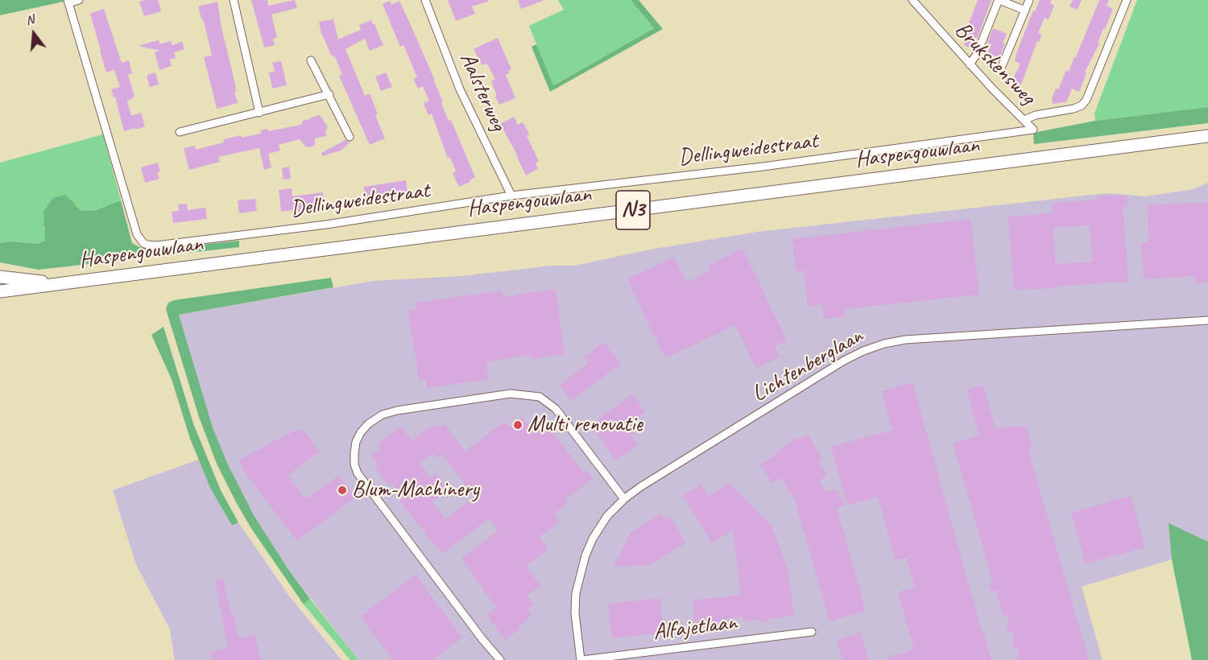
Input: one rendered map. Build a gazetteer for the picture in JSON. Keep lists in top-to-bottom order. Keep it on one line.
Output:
{"streets":{"main road":["Haspengouwlaan","N3"],"street":["Brukskensweg","Aalsterweg","Dellingweidestraat","Lichtenberglaan","Alfajetlaan"]},"crossings":[["Brukskensweg","Dellingweidestraat"],["Aalsterweg","Dellingweidestraat"],["Lichtenberglaan","Alfajetlaan"]],"places":["Multi renovatie","Blum-Machinery"],"north":"top"}
